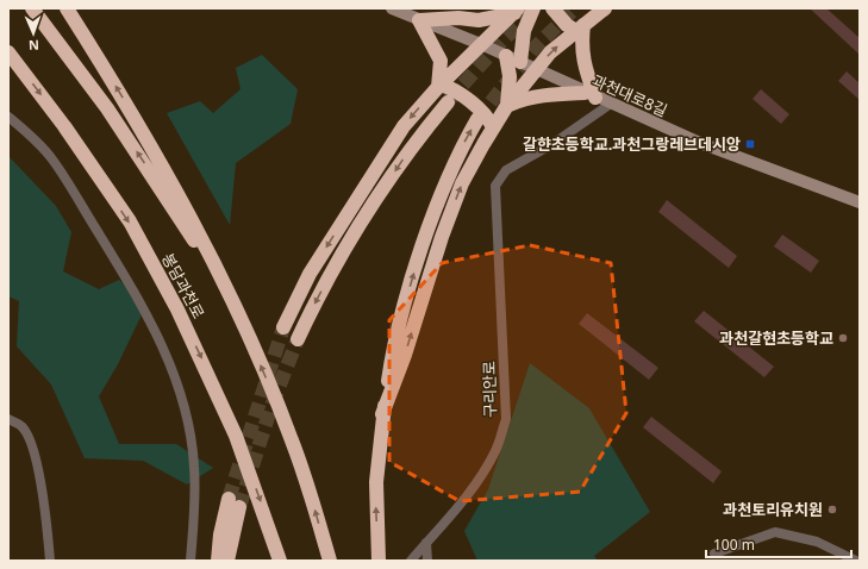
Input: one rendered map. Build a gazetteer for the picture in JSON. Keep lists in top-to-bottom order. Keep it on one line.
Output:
{"streets":{"highway":["봉담과천로"],"street":["과천대로8길","구리안로"]},"crossings":[["과천대로8길","구리안로"]],"places":{"transit":["갈햔초등학교.과천그랑레브데시앙"],"other":["과천갈현초등학교","과천토리유치원"]},"scale_bar":"100 m","north":"bottom"}
